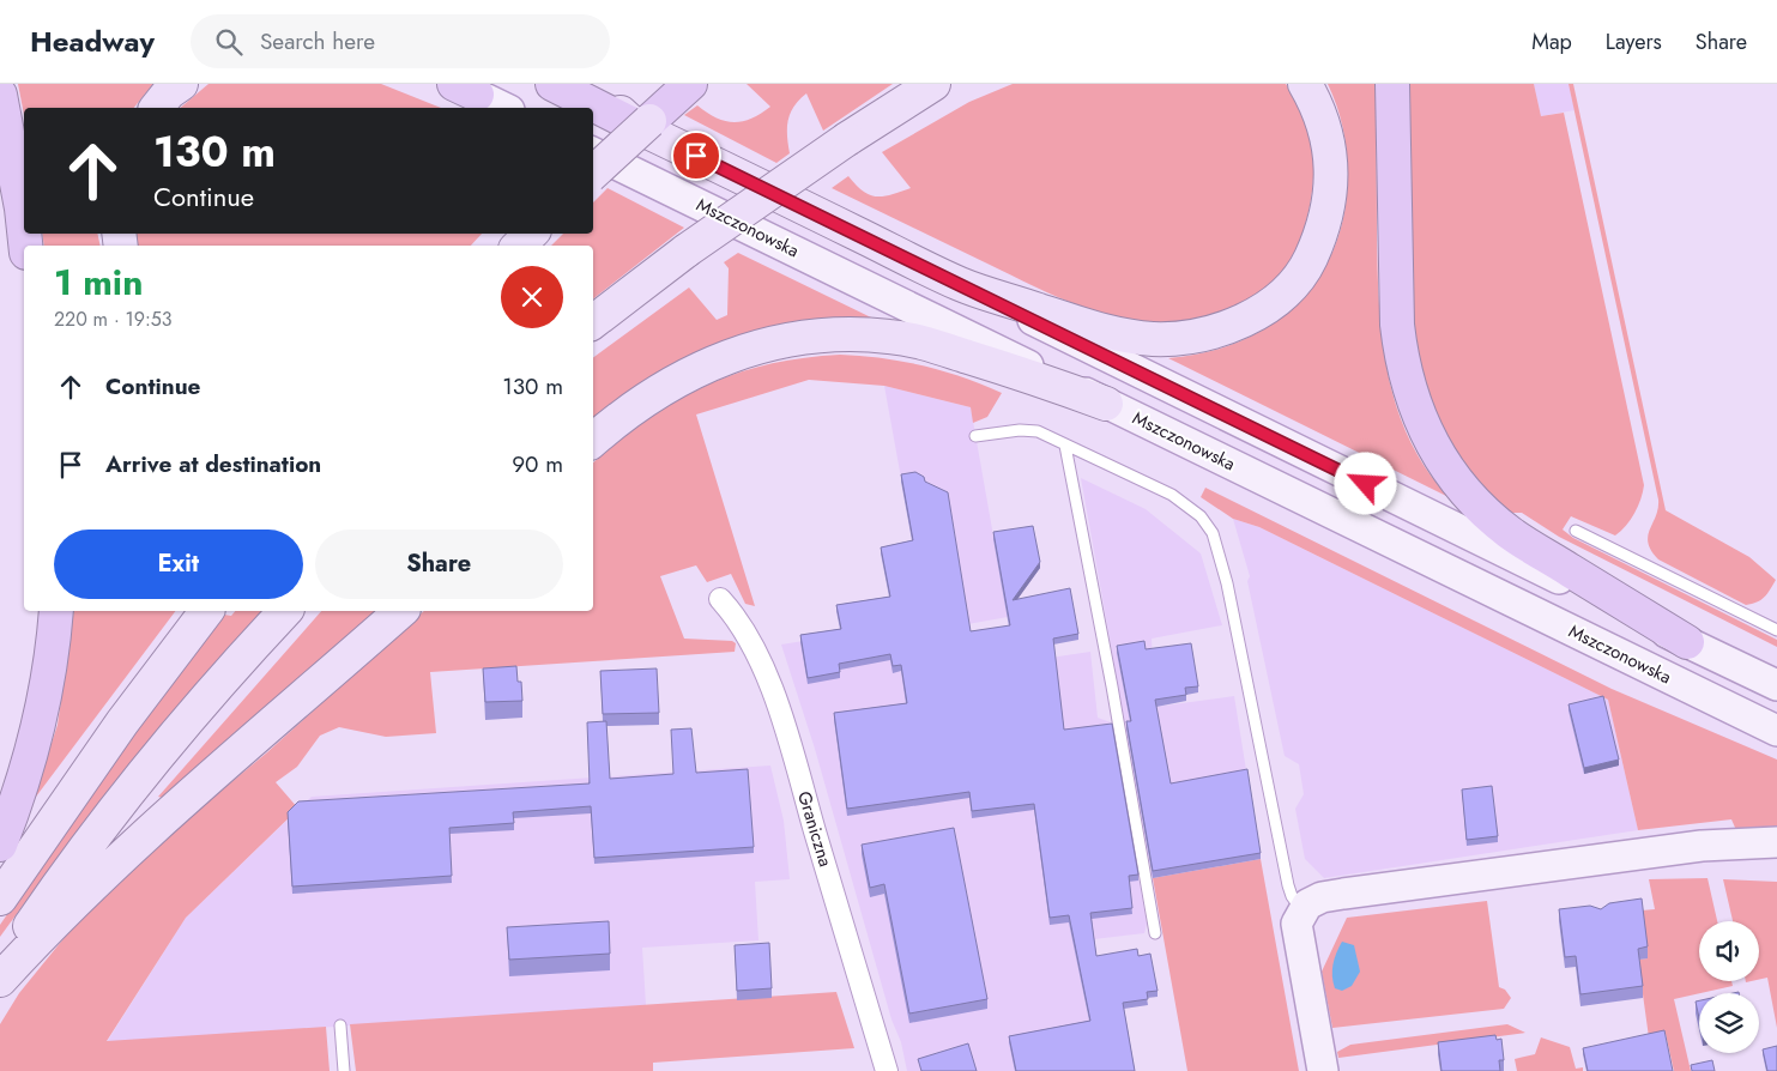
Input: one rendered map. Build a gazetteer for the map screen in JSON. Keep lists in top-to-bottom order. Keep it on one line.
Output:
{"streets":{"main road":["Mszczonowska"],"street":["Graniczna"]},"page":{"header":"Headway","search":"Search here","nav":["Map","Layers","Share"],"turn":["130 m","Continue"],"heading":["1 min","220 m · 19:53"],"list":[{"name":"Continue","value":"130 m"},{"name":"Arrive at destination","value":"90 m"}],"buttons":["Exit","Share"]}}
